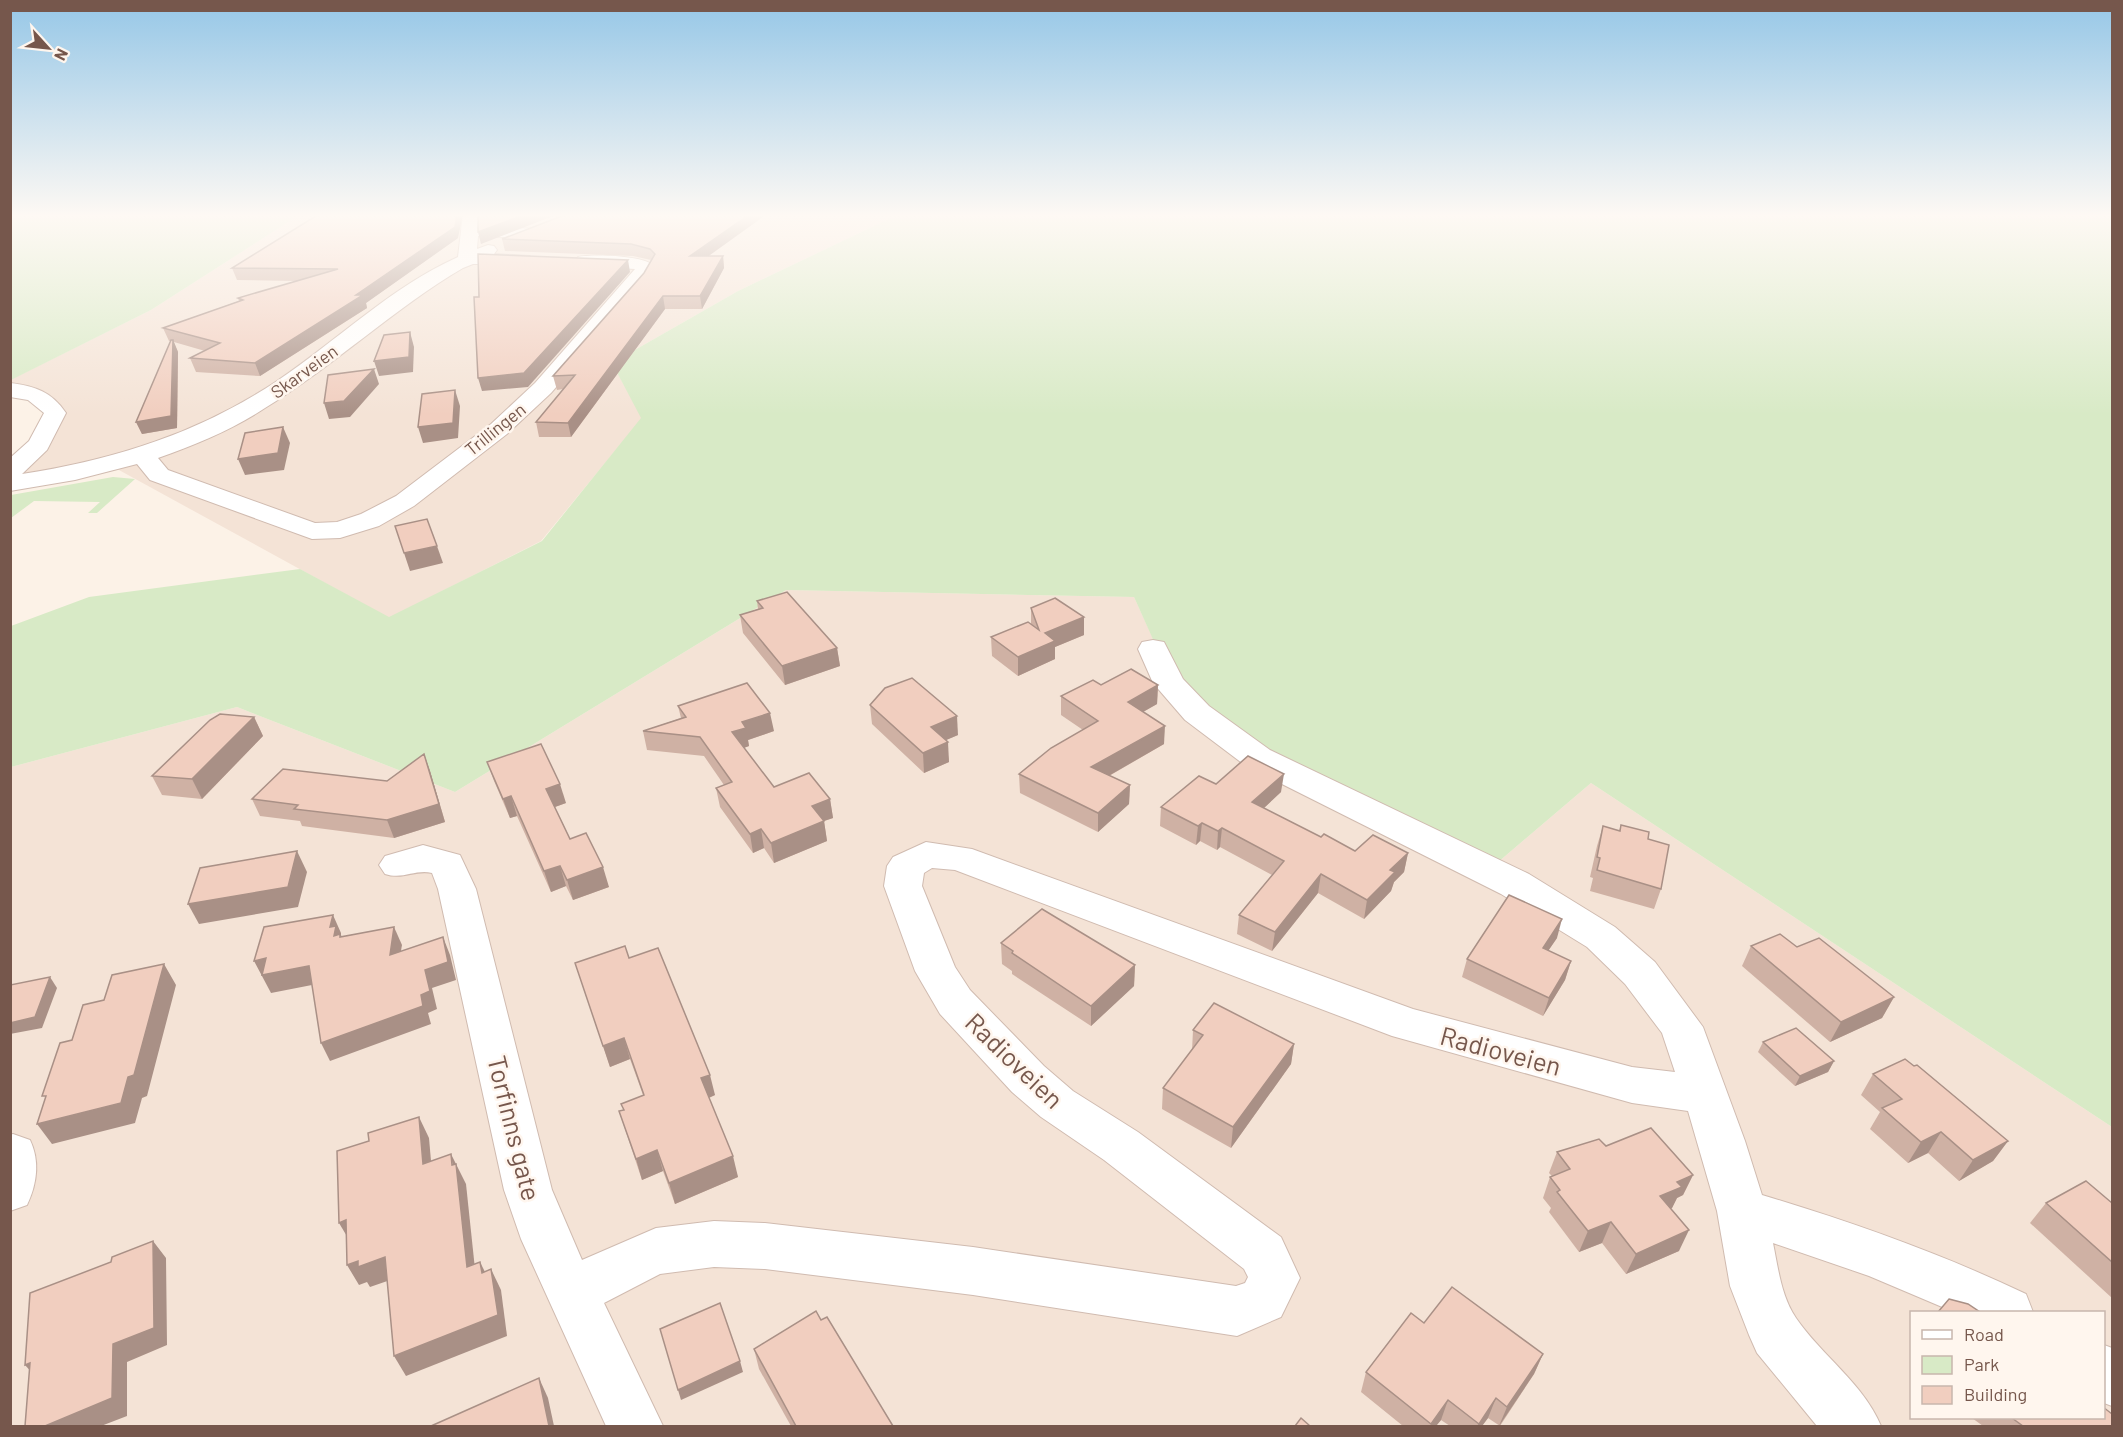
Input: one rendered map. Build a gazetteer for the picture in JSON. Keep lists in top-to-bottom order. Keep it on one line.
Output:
{"streets":{"street":["Skarveien","Trillingen","Radioveien","Torfinns gate"]},"crossings":[["Skarveien","Trillingen"],["Radioveien","Torfinns gate"]],"legend":["Road","Park","Building"],"north":"bottom right"}
